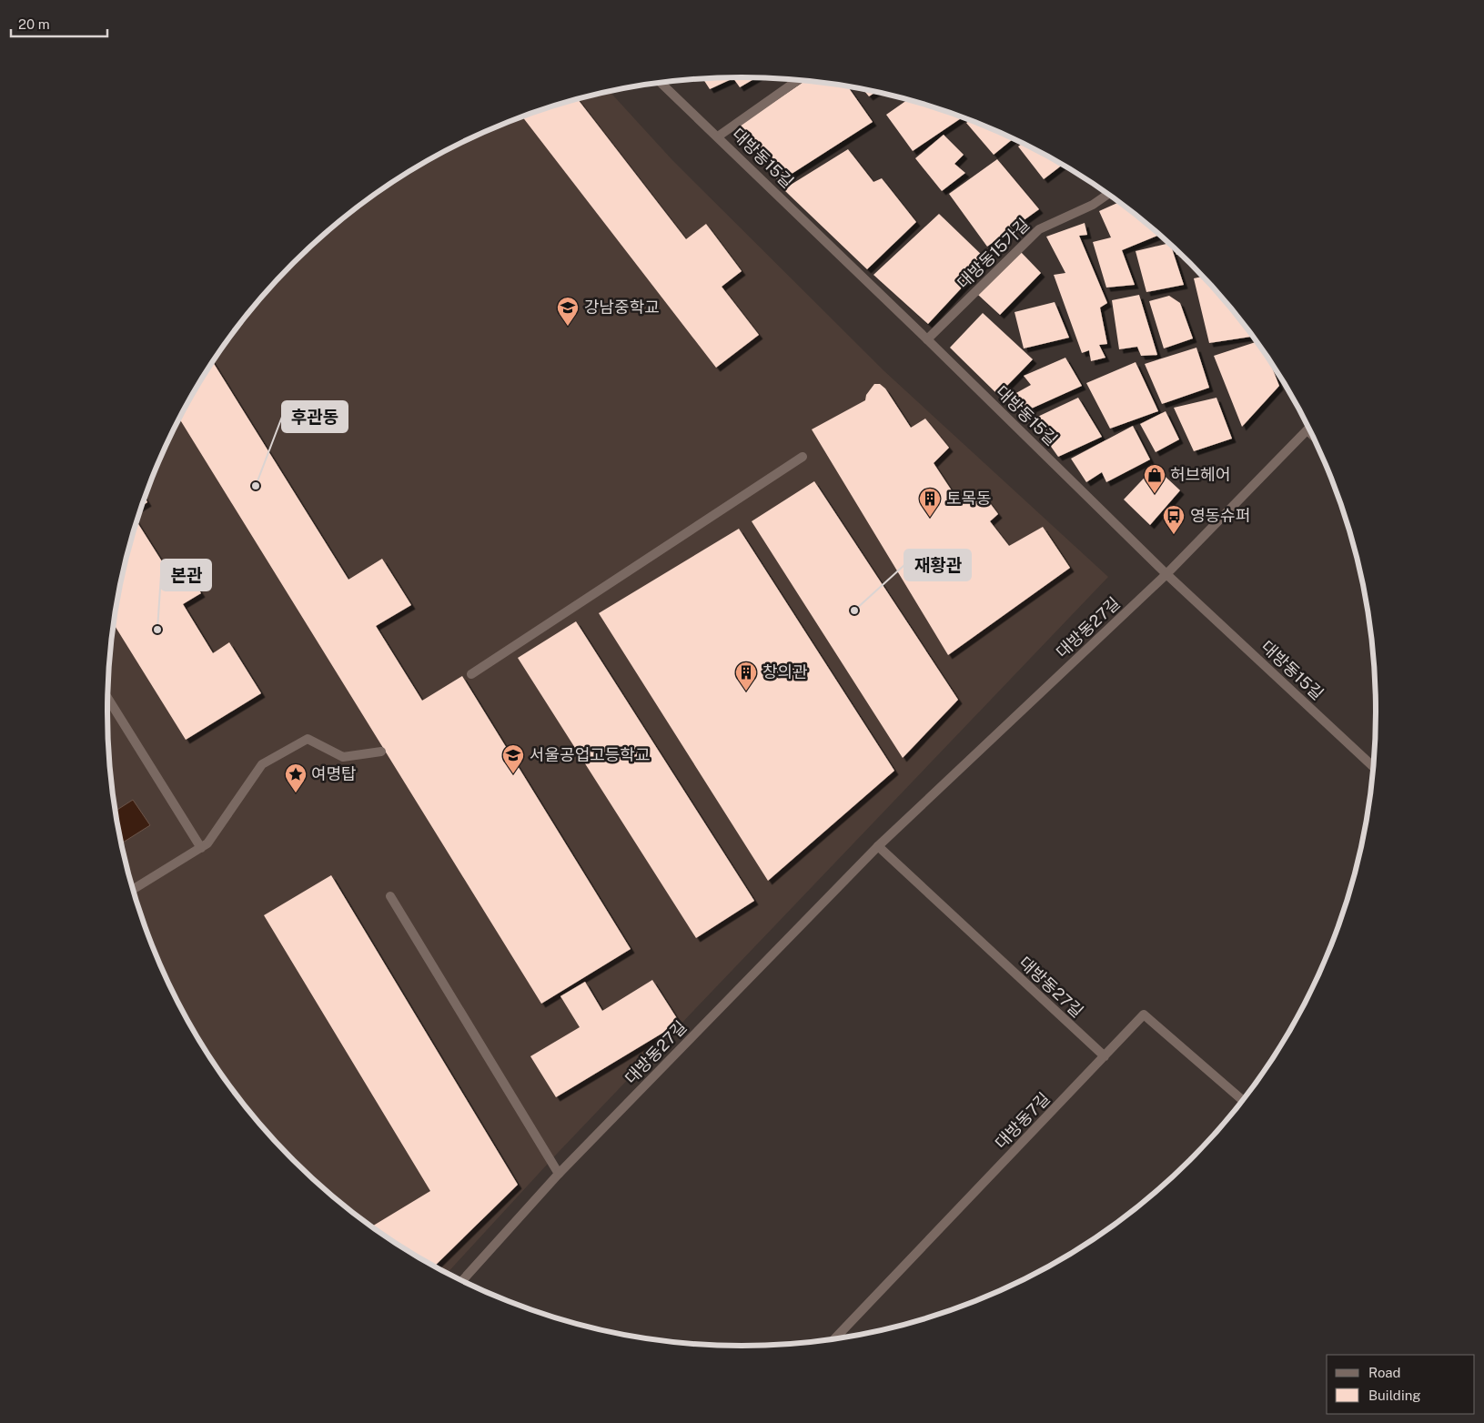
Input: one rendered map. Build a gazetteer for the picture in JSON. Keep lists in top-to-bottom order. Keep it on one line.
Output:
{"streets":{"street":["대방동15길","대방동15가길","대방동27길","대방동7길"]},"crossings":[["대방동15길","대방동15가길"],["대방동15길","대방동27길"],["대방동27길","대방동7길"]],"places":{"school or university":["강남중학교","서울공업고등학교"],"other":["후관동","재황관","본관"],"shop":["허브헤어"],"building":["토목동","창의관"],"bus stop":["영동슈퍼"],"place":["여명탑"]},"legend":["Road","Building"],"scale_bar":"20 m"}
